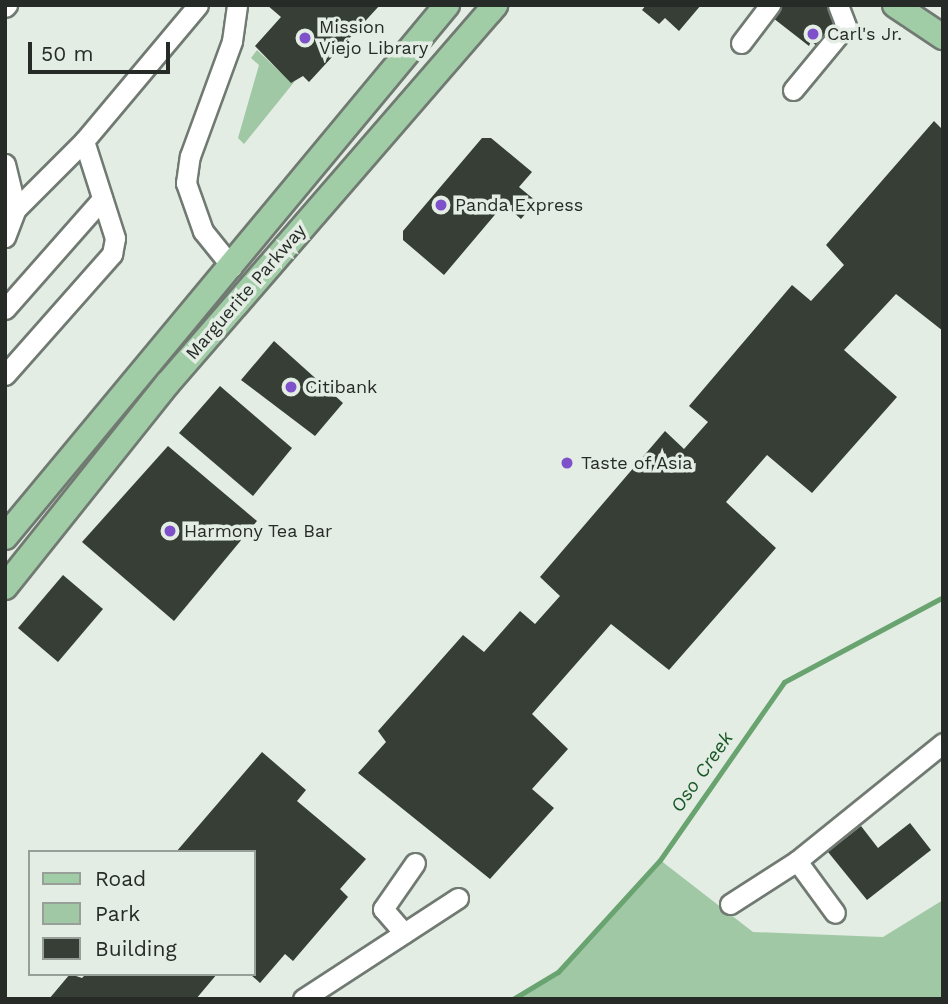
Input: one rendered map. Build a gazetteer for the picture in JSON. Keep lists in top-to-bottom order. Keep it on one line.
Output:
{"streets":{"main road":["Marguerite Parkway"]},"water":["Oso Creek"],"places":["Carl's Jr.","Mission Viejo Library","Panda Express","Citibank","Taste of Asia","Harmony Tea Bar"],"legend":["Road","Park","Building"],"scale_bar":"50 m"}
